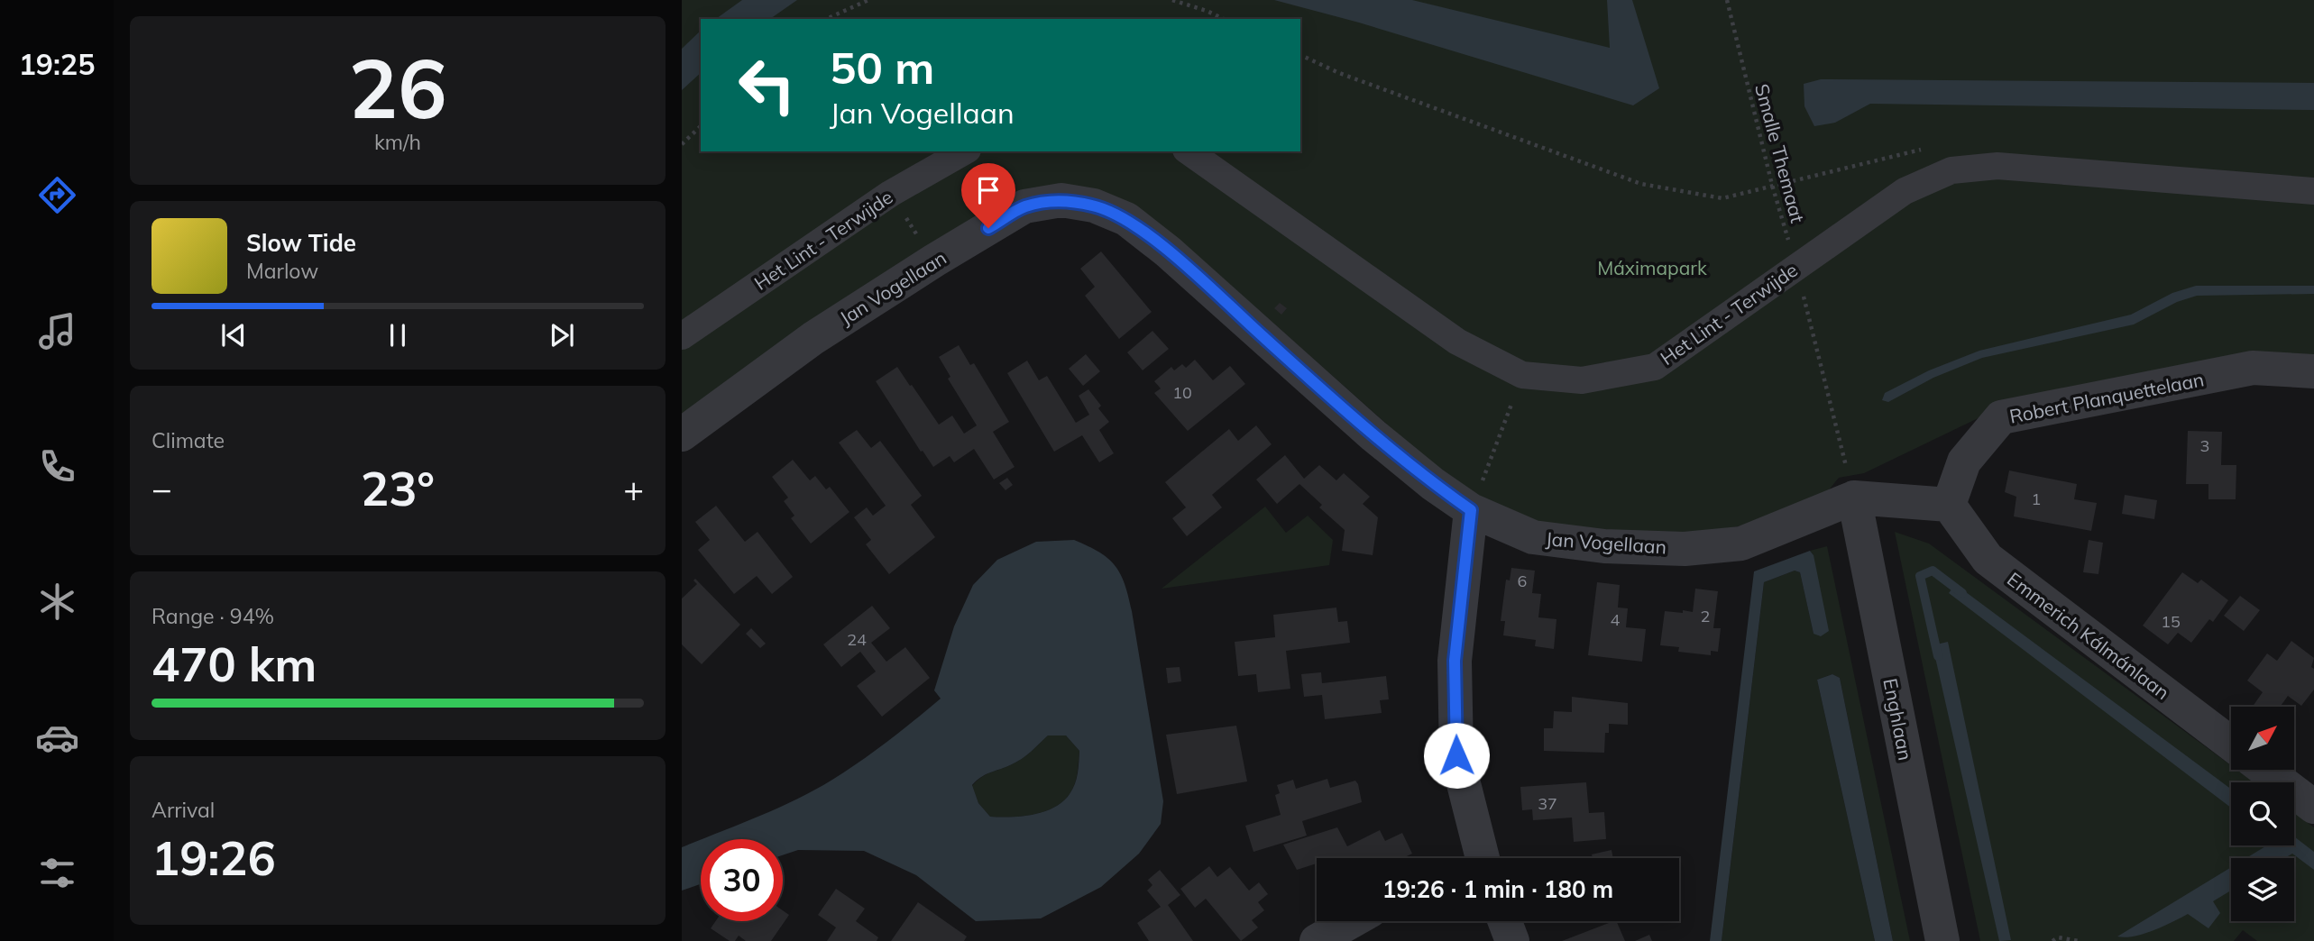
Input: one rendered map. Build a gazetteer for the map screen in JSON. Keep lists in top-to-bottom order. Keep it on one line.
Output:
{"streets":{"street":["Het Lint - Terwijde","Jan Vogellaan","Robert Planquettelaan","Emmerich Kálmánlaan","Enghlaan"],"path":["Smalle Themaat"]},"crossings":[["Smalle Themaat","Het Lint - Terwijde"],["Smalle Themaat","Jan Vogellaan"],["Smalle Themaat","Enghlaan"],["Jan Vogellaan","Robert Planquettelaan"],["Jan Vogellaan","Emmerich Kálmánlaan"],["Jan Vogellaan","Enghlaan"],["Robert Planquettelaan","Emmerich Kálmánlaan"]],"parks":["Máximapark"],"house_numbers":["10","3","1","6","2","4","15","24","37"],"north":"top right","page":{"tabs":"19:25","tile":[["26","km/h"],"Climate",["Range · 94%","470 km"],["Arrival","19:26"]],"turn":["50 m","Jan Vogellaan"],"song":["Slow Tide","Marlow"],"heat":["−","23°","+"],"limit":"30","trip":"19:26 · 1 min · 180 m"}}
